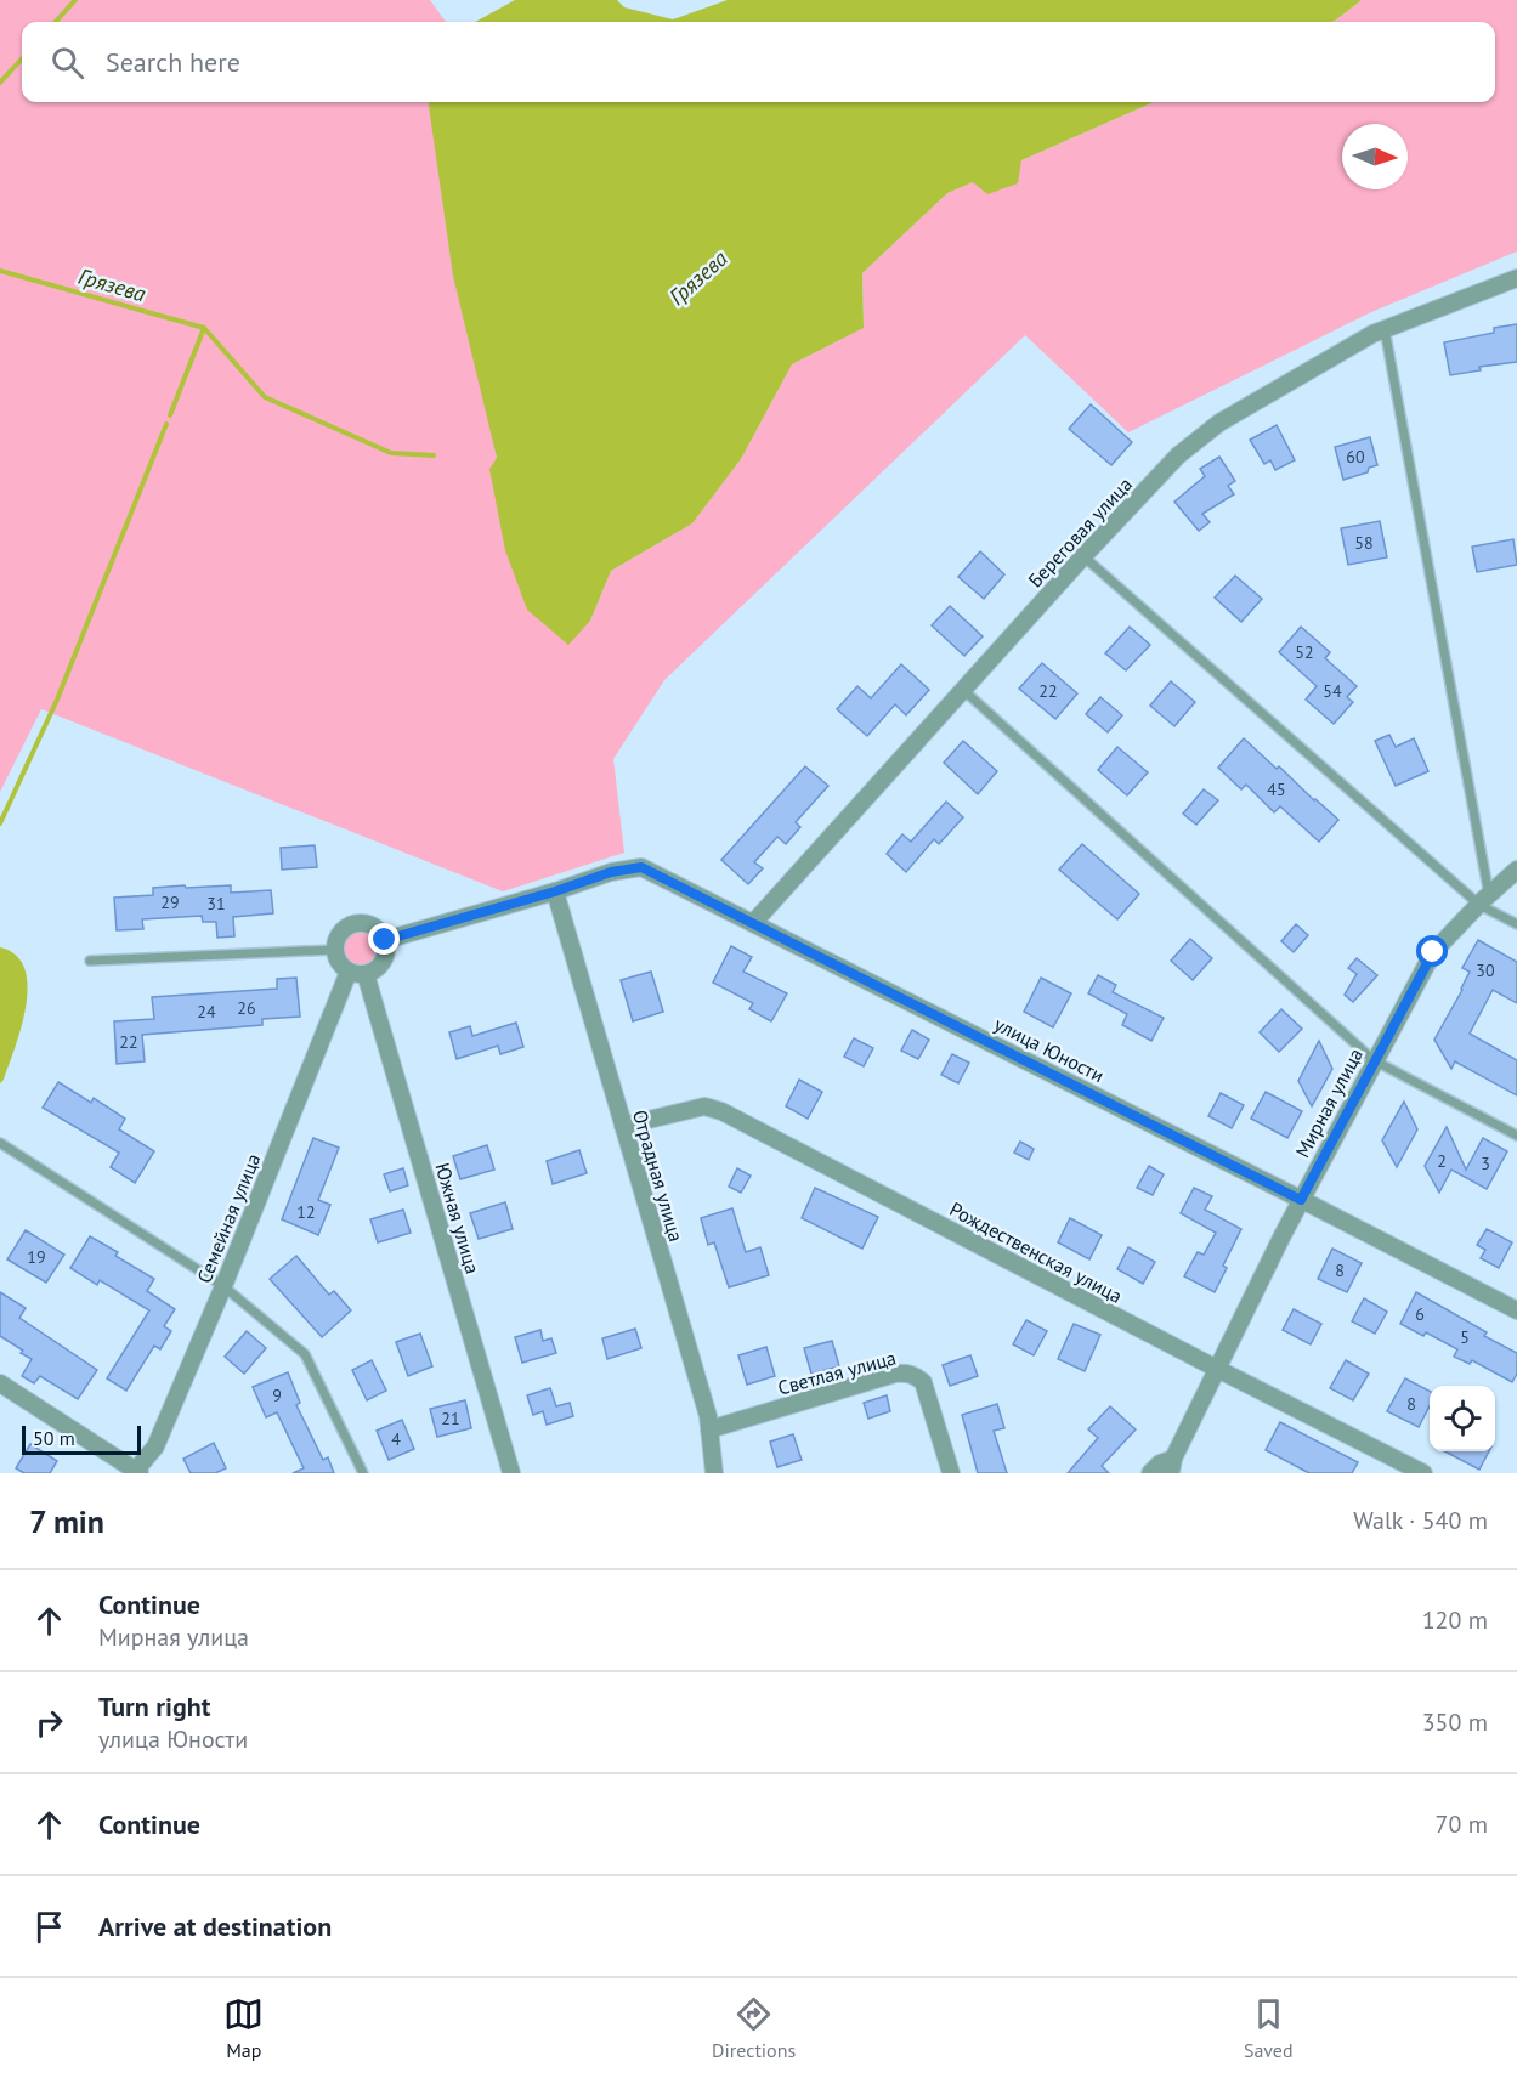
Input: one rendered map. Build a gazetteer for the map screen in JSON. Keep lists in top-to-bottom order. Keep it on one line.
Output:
{"streets":{"street":["Береговая улица","улица Юности","Мирная улица","Отрадная улица","Семейная улица","Южная улица","Рождественская улица","Светлая улица"]},"crossings":[["Береговая улица","улица Юности"],["улица Юности","Мирная улица"],["улица Юности","Отрадная улица"],["улица Юности","Семейная улица"],["улица Юности","Южная улица"],["Мирная улица","Рождественская улица"],["Отрадная улица","Рождественская улица"],["Отрадная улица","Светлая улица"],["Семейная улица","Южная улица"]],"water":["Грязева"],"house_numbers":["60","58","52","22","54","45","29","31","30","26","24","22","2","3","12","19","8","6","5","9","8","21","4"],"scale_bar":"50 m","north":"right","page":{"search":"Search here","scale":"50 m","heading":["7 min","Walk · 540 m"],"list":[["Continue","Мирная улица","120 m"],["Turn right","улица Юности","350 m"],["Continue","70 m"],"Arrive at destination"],"nav":["Map","Directions","Saved"]}}
